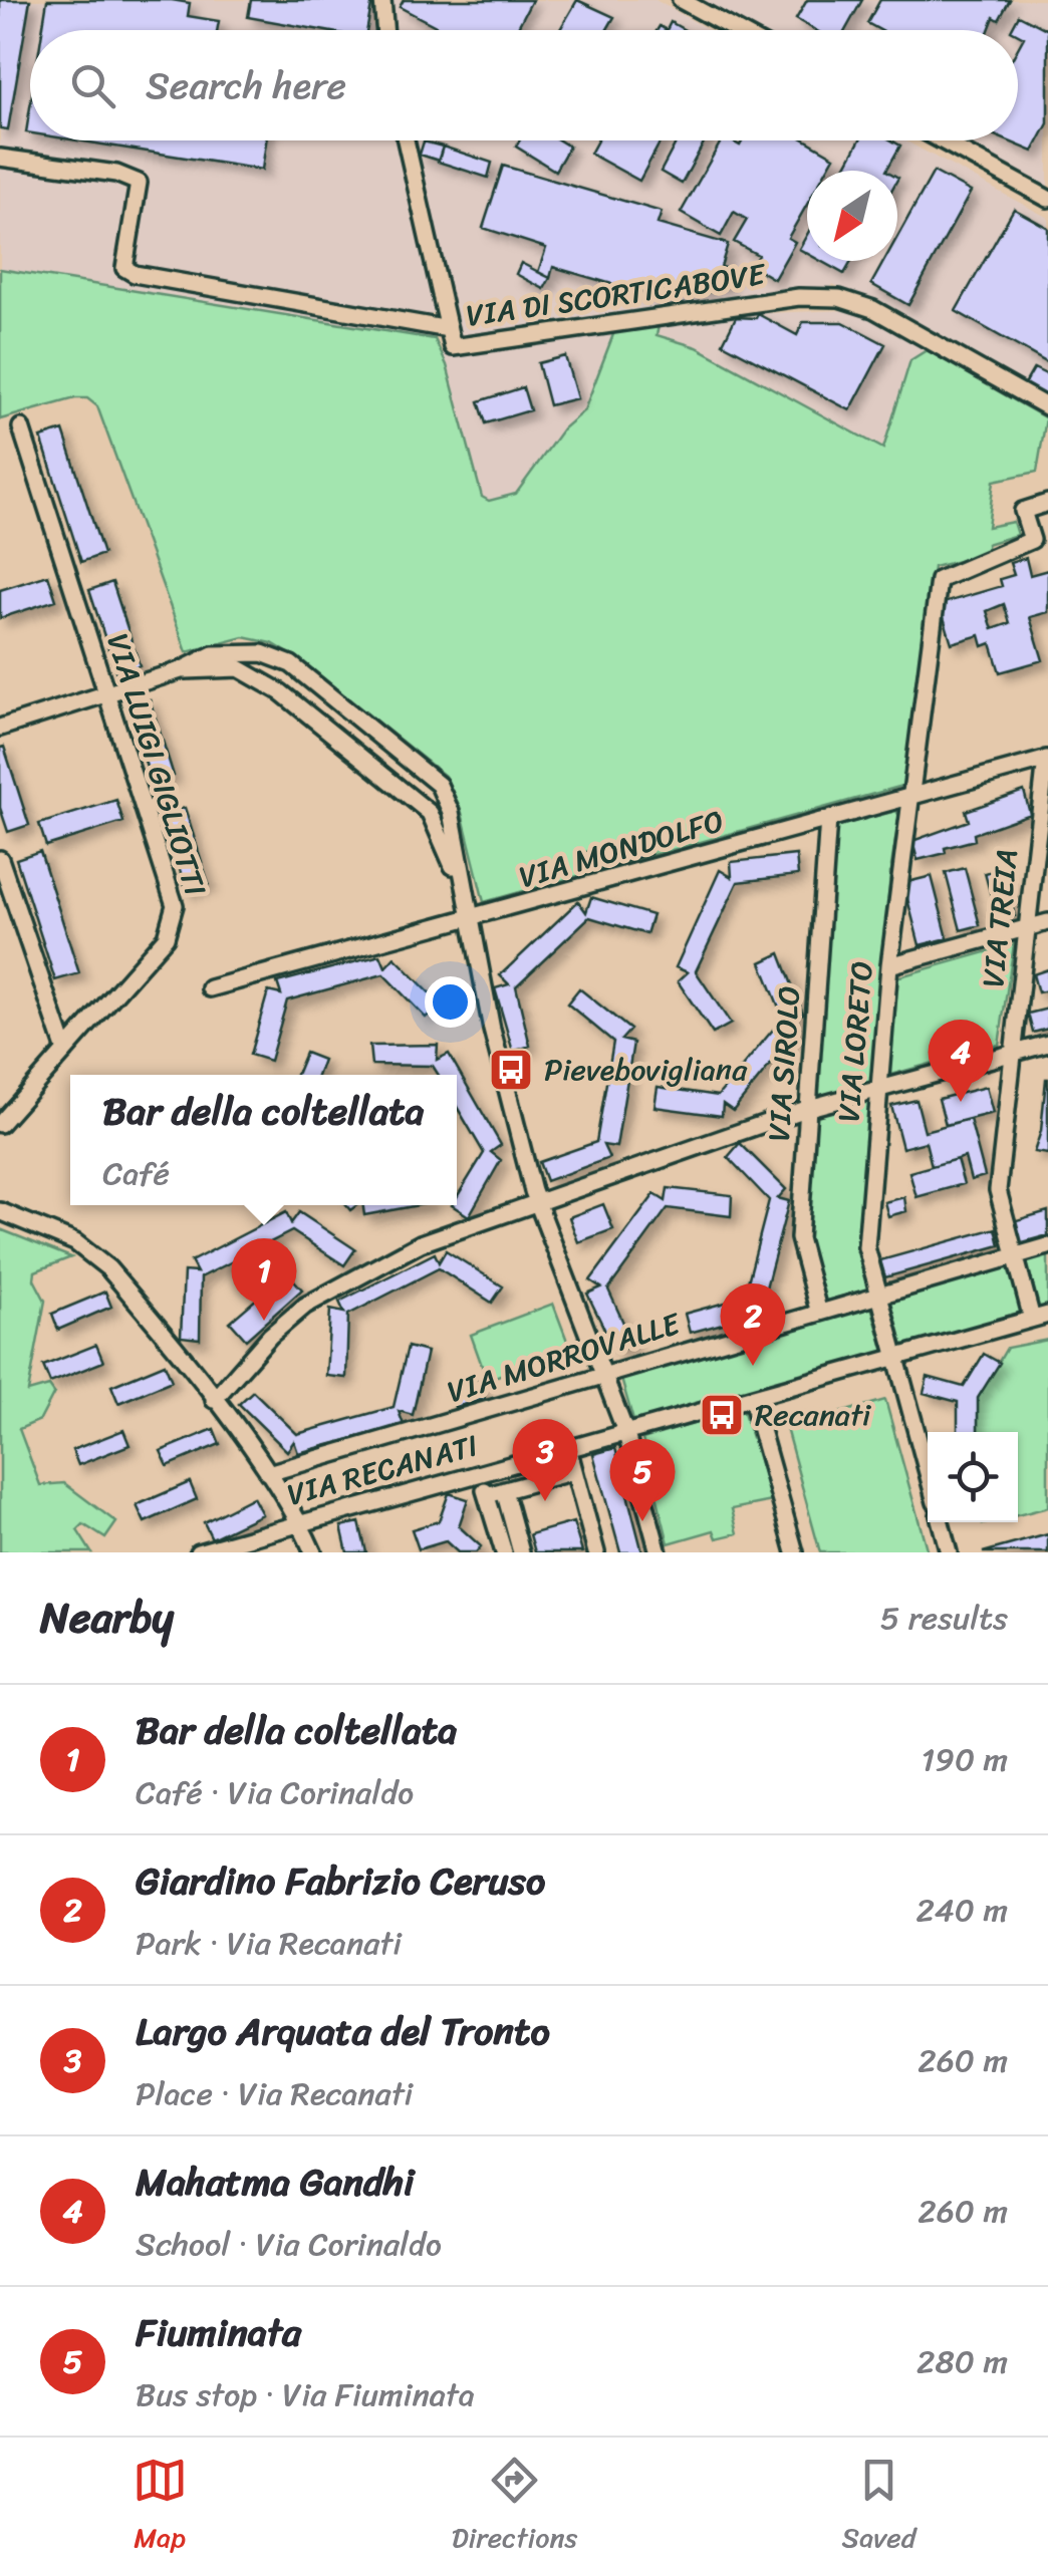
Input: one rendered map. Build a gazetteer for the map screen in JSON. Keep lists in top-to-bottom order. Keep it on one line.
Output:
{"streets":{"street":["VIA DI SCORTICABOVE","VIA LUIGI GIGLIOTTI","VIA MONDOLFO","VIA TREIA","VIA LORETO","VIA SIROLO","VIA MORROVALLE","VIA RECANATI"]},"crossings":[["VIA MONDOLFO","VIA TREIA"],["VIA MONDOLFO","VIA LORETO"],["VIA MONDOLFO","VIA SIROLO"],["VIA TREIA","VIA MORROVALLE"],["VIA TREIA","VIA RECANATI"],["VIA LORETO","VIA MORROVALLE"],["VIA LORETO","VIA RECANATI"],["VIA SIROLO","VIA MORROVALLE"]],"places":{"bus stop":["Pievebovigliana","Recanati"]},"north":"bottom left","page":{"search":"Search here","pins":["4","1","2","3","5"],"popup":["Bar della coltellata","Café"],"heading":["Nearby","5 results"],"list":[{"mark":"1","name":"Bar della coltellata","note":"Café · Via Corinaldo","value":"190 m"},{"mark":"2","name":"Giardino Fabrizio Ceruso","note":"Park · Via Recanati","value":"240 m"},{"mark":"3","name":"Largo Arquata del Tronto","note":"Place · Via Recanati","value":"260 m"},{"mark":"4","name":"Mahatma Gandhi","note":"School · Via Corinaldo","value":"260 m"},{"mark":"5","name":"Fiuminata","note":"Bus stop · Via Fiuminata","value":"280 m"}],"nav":["Map","Directions","Saved"]}}
